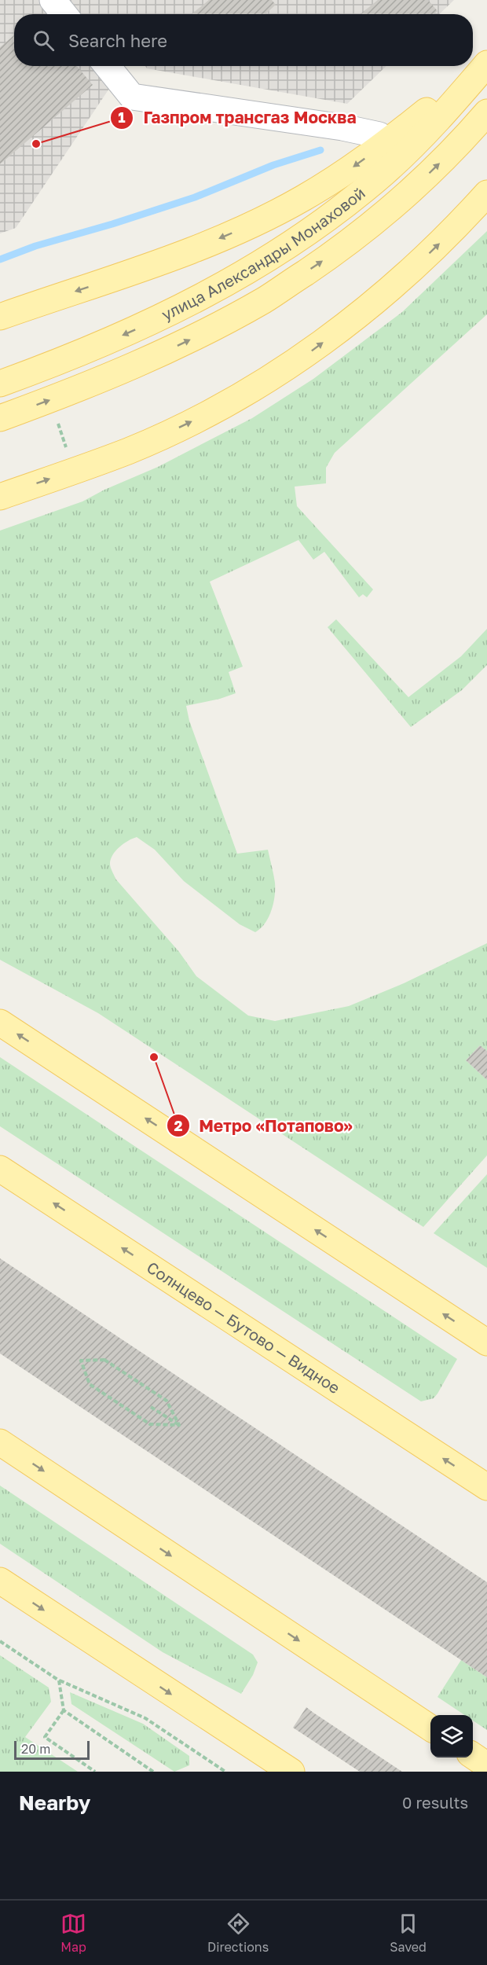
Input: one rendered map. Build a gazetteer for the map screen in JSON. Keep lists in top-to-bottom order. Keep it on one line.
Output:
{"streets":{"main road":["улица Александры Монаховой","Солнцево — Бутово — Видное"]},"places":["Газпром трансгаз Москва","Метро «Потапово»"],"scale_bar":"20 m","page":{"search":"Search here","scale":"20 m","heading":["Nearby","0 results"],"nav":["Map","Directions","Saved"]}}
